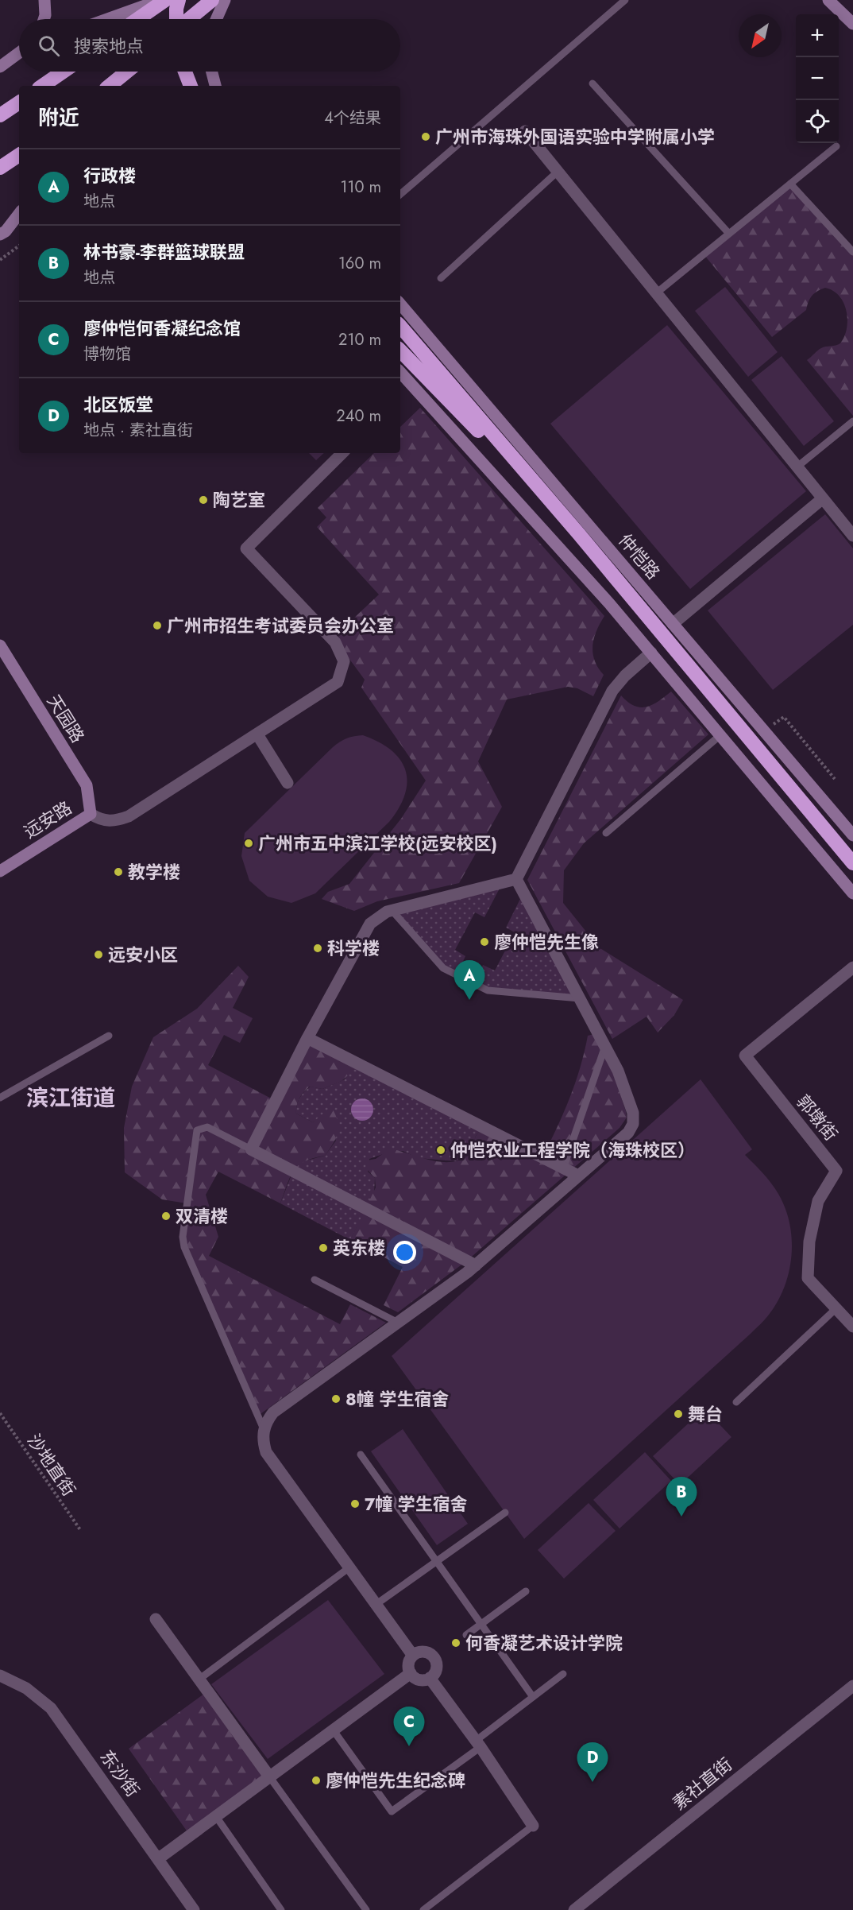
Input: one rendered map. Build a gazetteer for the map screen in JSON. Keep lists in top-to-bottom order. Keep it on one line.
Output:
{"streets":{"main road":["仲恺路","天园路","远安路"],"street":["郭墩街","东沙街","素社直街"],"path":["沙地直街"]},"crossings":[["天园路","远安路"]],"districts":["滨江街道"],"places":["广州市海珠外国语实验中学附属小学","陶艺室","广州市招生考试委员会办公室","广州市五中滨江学校(远安校区)","教学楼","廖仲恺先生像","科学楼","远安小区","仲恺农业工程学院（海珠校区）","双清楼","英东楼","8幢 学生宿舍","舞台","7幢 学生宿舍","何香凝艺术设计学院","廖仲恺先生纪念碑"],"north":"bottom left","page":{"map_buttons":["+","−"],"search":"搜索地点","heading":["附近","4个结果"],"list":[{"mark":"A","name":"行政楼","note":"地点","value":"110 m"},{"mark":"B","name":"林书豪-李群篮球联盟","note":"地点","value":"160 m"},{"mark":"C","name":"廖仲恺何香凝纪念馆","note":"博物馆","value":"210 m"},{"mark":"D","name":"北区饭堂","note":"地点 · 素社直街","value":"240 m"}],"pins":["A","B","C","D"]}}
